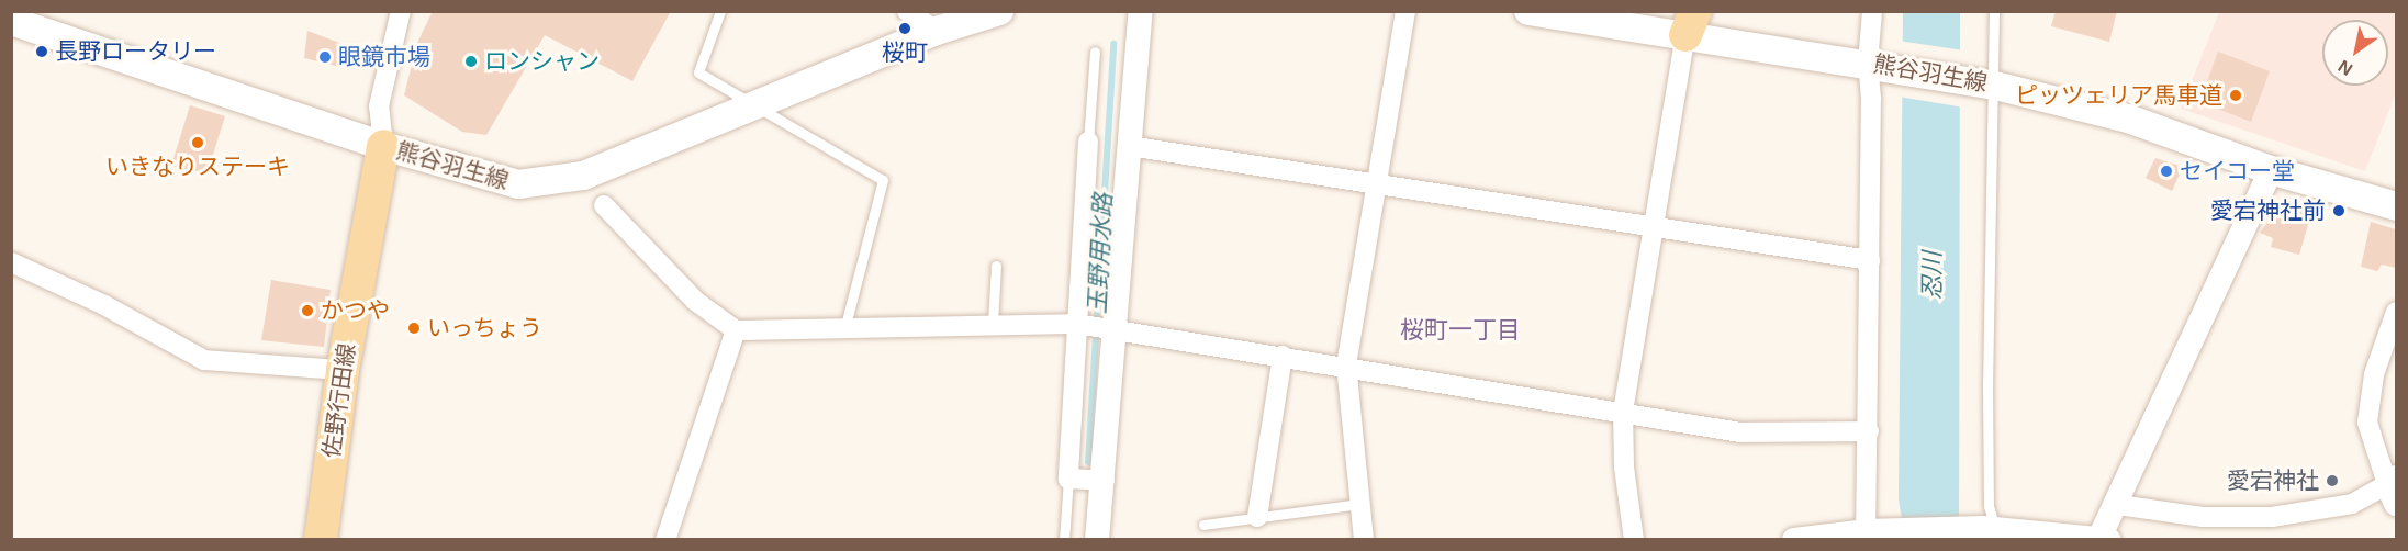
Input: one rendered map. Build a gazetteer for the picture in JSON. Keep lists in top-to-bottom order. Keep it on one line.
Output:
{"streets":{"main road":["熊谷羽生線","佐野行田線"]},"crossings":[["熊谷羽生線","佐野行田線"]],"districts":["桜町一丁目"],"water":["玉野用水路","忍川"],"places":["桜町","長野ロータリー","眼鏡市場","ロンシャン","ピッツェリア馬車道","いきなりステーキ","セイコー堂","愛宕神社前","かつや","いっちょう","愛宕神社"],"north":"bottom left"}
